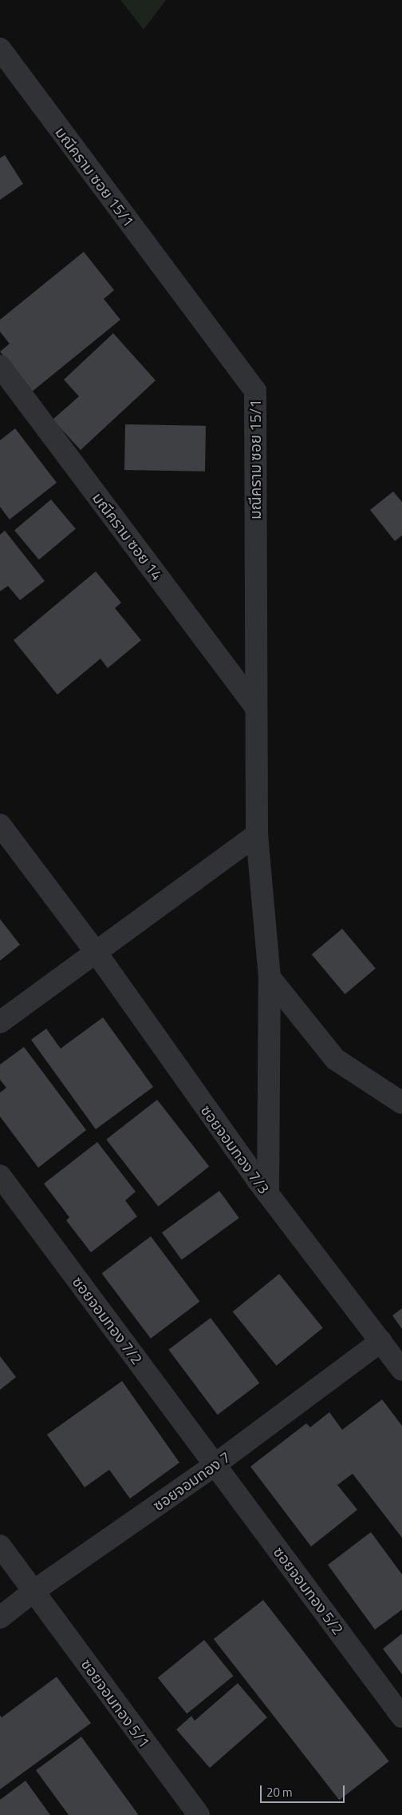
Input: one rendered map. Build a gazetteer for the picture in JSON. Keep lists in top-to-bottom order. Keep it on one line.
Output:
{"streets":{"street":["มณีคราม ซอย 15/1","มณีคราม ซอย 14","ซอยจอมทอง 7/3","ซอยจอมทอง 7/2","ซอยจอมทอง 7","ซอยจอมทอง 5/2","ซอยจอมทอง 5/1"]},"crossings":[["มณีคราม ซอย 15/1","มณีคราม ซอย 14"],["มณีคราม ซอย 15/1","ซอยจอมทอง 7/3"],["ซอยจอมทอง 7/3","ซอยจอมทอง 7"],["ซอยจอมทอง 7/2","ซอยจอมทอง 7"],["ซอยจอมทอง 7/2","ซอยจอมทอง 5/2"],["ซอยจอมทอง 7","ซอยจอมทอง 5/2"],["ซอยจอมทอง 7","ซอยจอมทอง 5/1"]],"scale_bar":"20 m"}
